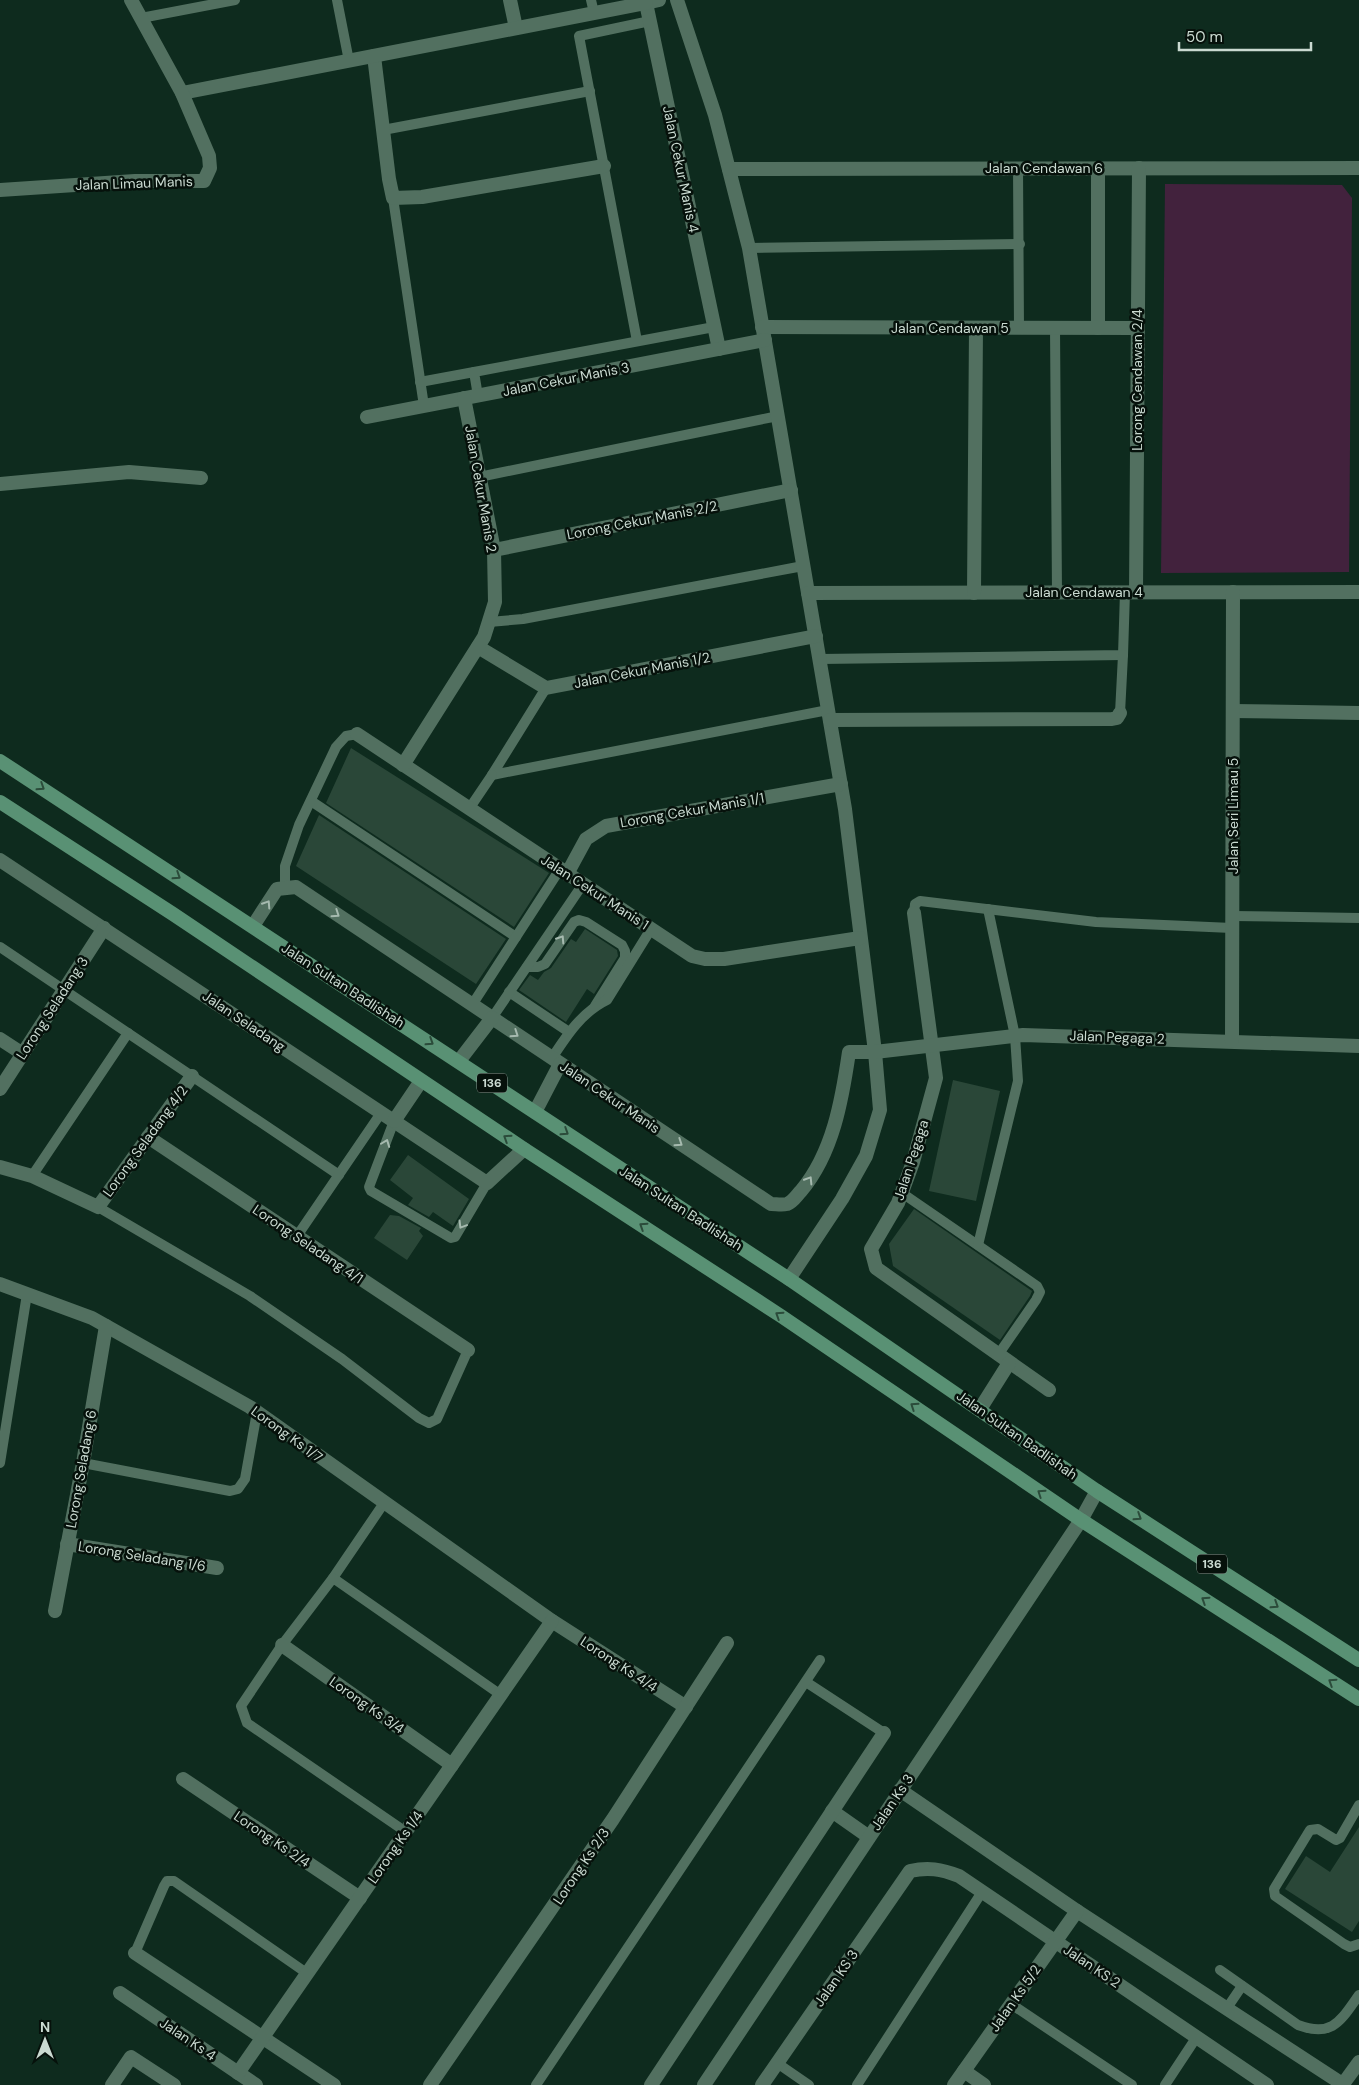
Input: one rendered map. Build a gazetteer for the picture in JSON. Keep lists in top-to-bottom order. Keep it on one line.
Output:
{"streets":{"main road":["Jalan Sultan Badlishah","136"],"street":["Jalan Cendawan 6","Jalan Cekur Manis 4","Jalan Limau Manis","Jalan Cendawan 5","Jalan Cekur Manis 3","Lorong Cendawan 2/4","Jalan Cekur Manis 2","Lorong Cekur Manis 2/2","Jalan Cendawan 4","Jalan Cekur Manis 1/2","Lorong Cekur Manis 1/1","Jalan Seri Limau 5","Jalan Cekur Manis 1","Lorong Seladang 3","Jalan Seladang","Jalan Pegaga 2","Jalan Cekur Manis","Lorong Seladang 4/2","Jalan Pegaga","Lorong Seladang 4/1","Lorong Ks 1/7","Lorong Seladang 6","Lorong Seladang 1/6","Lorong Ks 4/4","Lorong Ks 3/4","Jalan Ks 3","Lorong Ks 2/4","Lorong Ks 1/4","Lorong Ks 2/3","Jalan KS 2","Jalan KS 3","Jalan Ks 5/2","Jalan Ks 4"]},"crossings":[["Jalan Cendawan 6","Lorong Cendawan 2/4"],["Jalan Cekur Manis 4","Jalan Cekur Manis 3"],["Jalan Cendawan 5","Jalan Cekur Manis 3"],["Jalan Cendawan 5","Lorong Cendawan 2/4"],["Jalan Cekur Manis 3","Jalan Cekur Manis 2"],["Lorong Cendawan 2/4","Jalan Cendawan 4"],["Jalan Cekur Manis 2","Lorong Cekur Manis 2/2"],["Jalan Cekur Manis 2","Jalan Cekur Manis 1"],["Jalan Cendawan 4","Jalan Seri Limau 5"],["Lorong Cekur Manis 1/1","Jalan Cekur Manis 1"],["Jalan Seri Limau 5","Jalan Pegaga 2"],["Jalan Sultan Badlishah","Jalan Ks 3"],["Lorong Seladang 3","Jalan Seladang"],["Jalan Pegaga 2","Jalan Cekur Manis"],["Jalan Pegaga 2","Jalan Pegaga"],["136","Jalan Ks 3"],["Lorong Seladang 4/2","Lorong Seladang 4/1"],["Lorong Ks 1/7","Lorong Seladang 6"],["Lorong Ks 1/7","Lorong Ks 4/4"],["Lorong Ks 1/7","Lorong Ks 1/4"],["Lorong Seladang 6","Lorong Seladang 1/6"],["Lorong Ks 4/4","Lorong Ks 1/4"],["Lorong Ks 4/4","Lorong Ks 2/3"],["Lorong Ks 3/4","Lorong Ks 1/4"],["Lorong Ks 2/4","Lorong Ks 1/4"],["Lorong Ks 1/4","Jalan Ks 4"],["Jalan KS 2","Jalan KS 3"],["Jalan KS 2","Jalan Ks 5/2"]],"scale_bar":"50 m","north":"top"}
